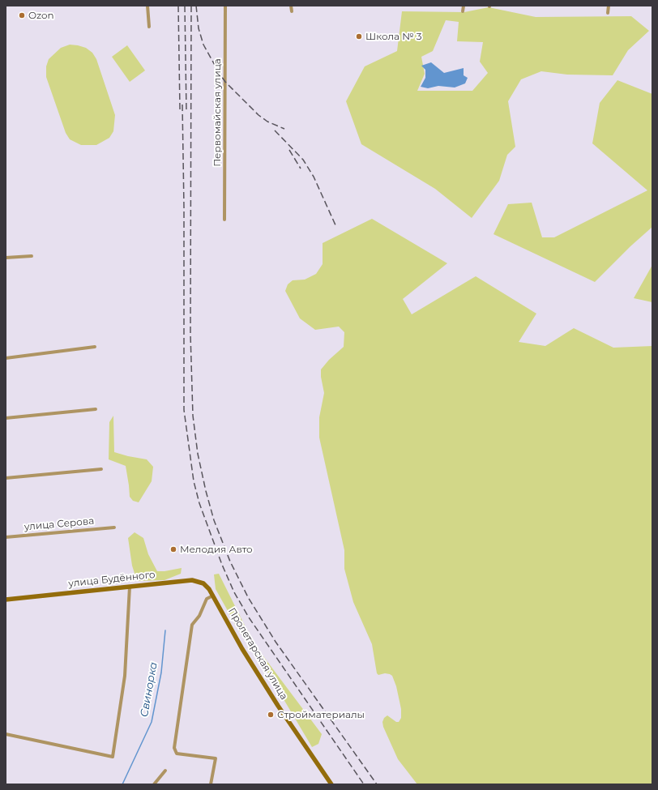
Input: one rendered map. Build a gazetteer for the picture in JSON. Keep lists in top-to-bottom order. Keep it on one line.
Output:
{"streets":{"main road":["улица Будённого","Пролетарская улица"],"street":["Первомайская улица","улица Серова"]},"crossings":[["улица Будённого","Пролетарская улица"]],"water":["Свинорка"],"places":["Ozon","Школа № 3","Мелодия Авто","Стройматериалы"]}
